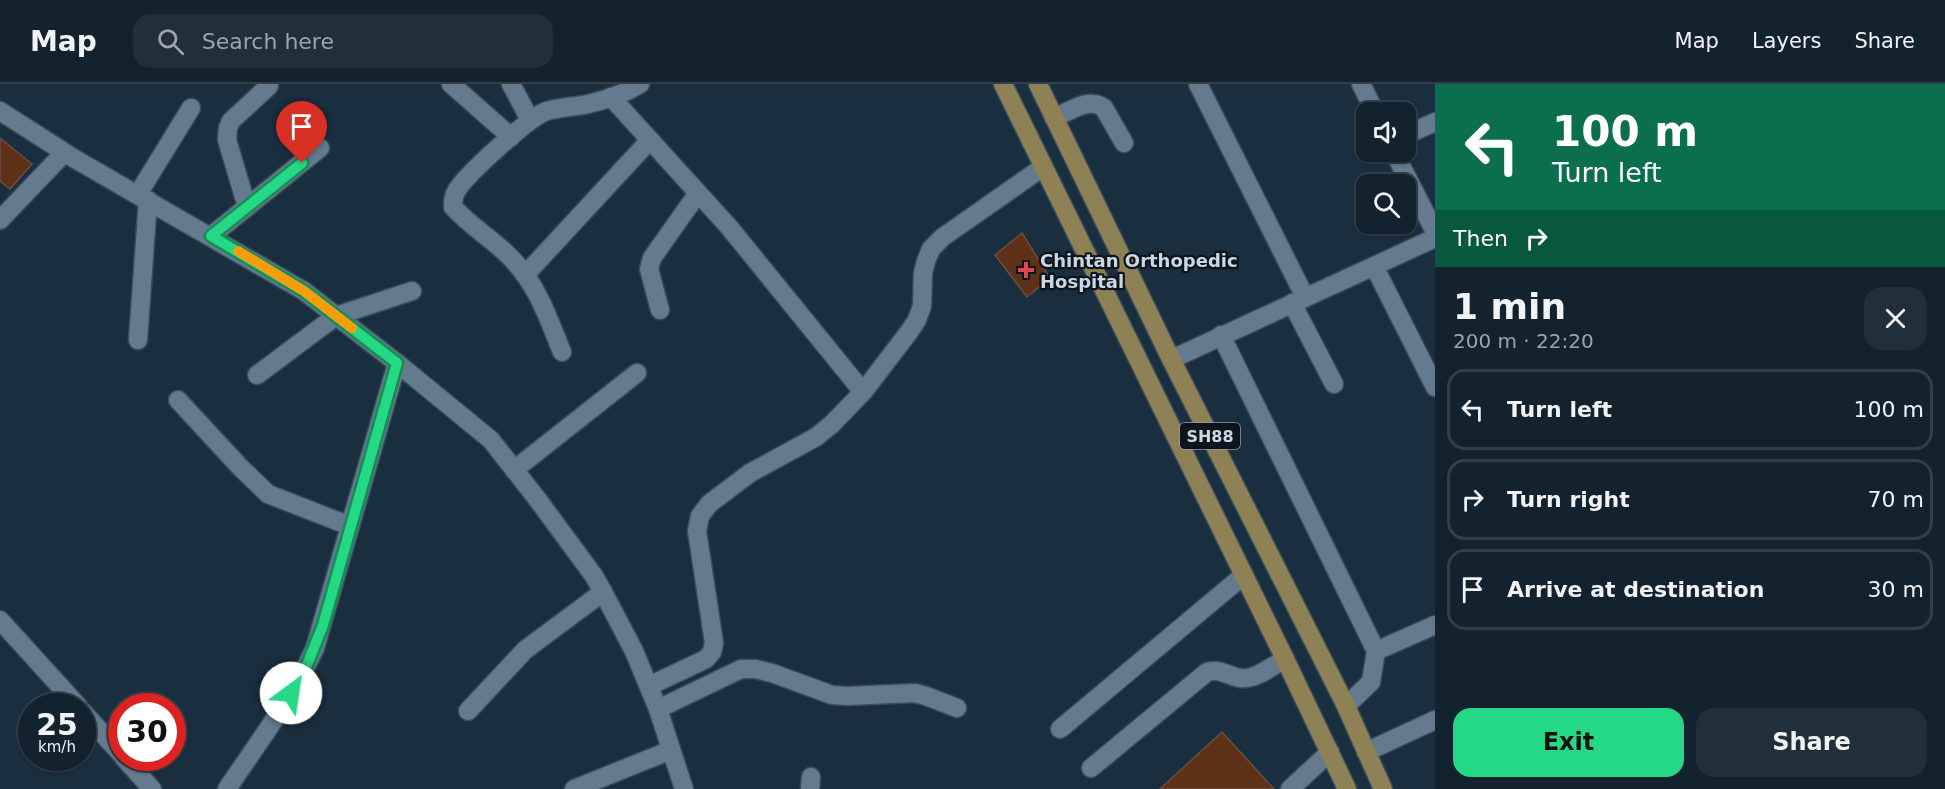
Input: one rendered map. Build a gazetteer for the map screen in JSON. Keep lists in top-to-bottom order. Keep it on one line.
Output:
{"streets":{"main road":["SH88"]},"places":{"health":["Chintan Orthopedic Hospital"]},"page":{"header":"Map","search":"Search here","nav":["Map","Layers","Share"],"turn":["100 m","Turn left"],"then":"Then","heading":["1 min","200 m · 22:20"],"list":[{"name":"Turn left","value":"100 m"},{"name":"Turn right","value":"70 m"},{"name":"Arrive at destination","value":"30 m"}],"speed":"25 km/h","limit":"30","buttons":["Exit","Share"]}}
